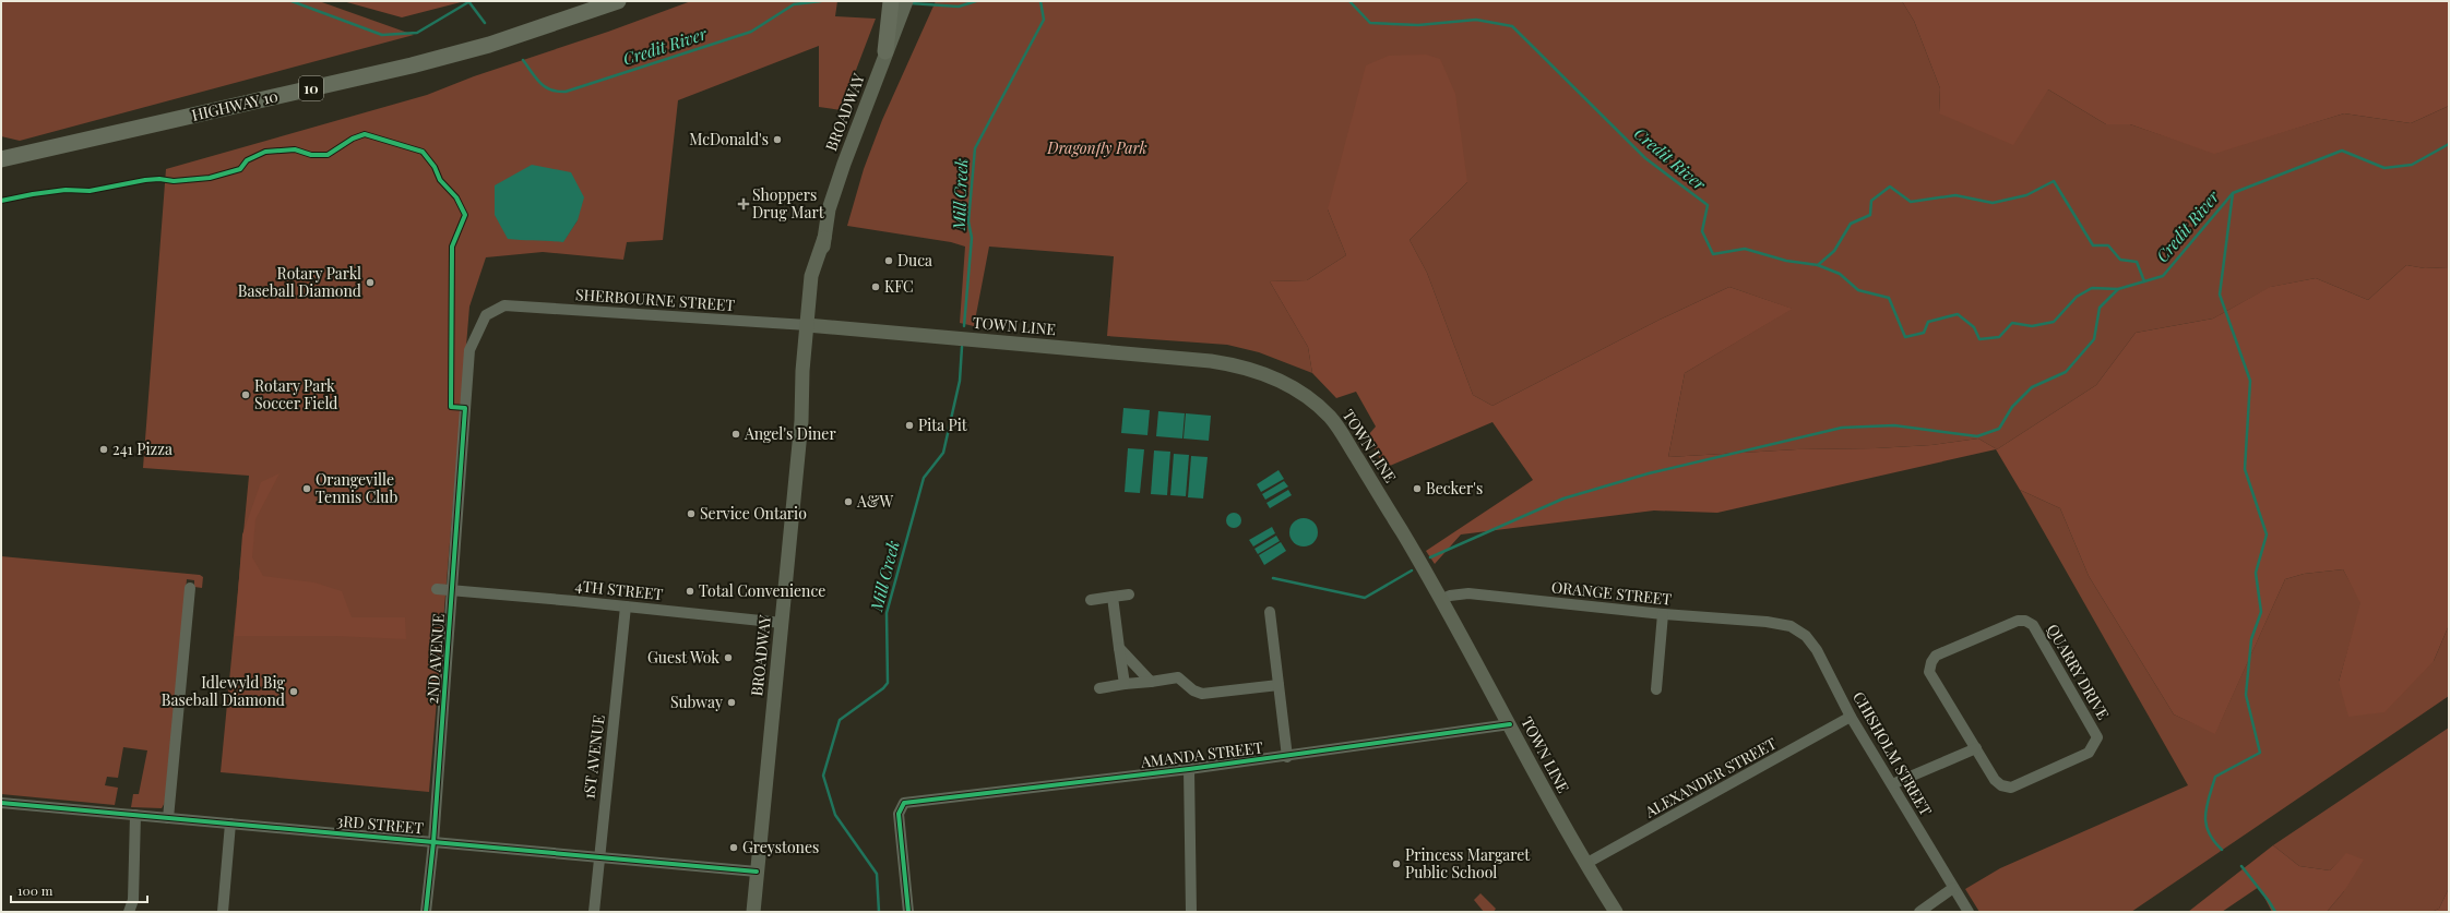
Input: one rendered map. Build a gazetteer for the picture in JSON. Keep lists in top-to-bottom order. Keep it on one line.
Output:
{"streets":{"highway":["10","HIGHWAY 10"],"main road":["BROADWAY","TOWN LINE"],"street":["SHERBOURNE STREET","4TH STREET","ORANGE STREET","2ND AVENUE","QUARRY DRIVE","CHISHOLM STREET","AMANDA STREET","1ST AVENUE","ALEXANDER STREET","3RD STREET"]},"crossings":[["BROADWAY","SHERBOURNE STREET"],["BROADWAY","TOWN LINE"],["BROADWAY","4TH STREET"],["BROADWAY","3RD STREET"],["SHERBOURNE STREET","TOWN LINE"],["SHERBOURNE STREET","2ND AVENUE"],["TOWN LINE","ORANGE STREET"],["TOWN LINE","AMANDA STREET"],["TOWN LINE","ALEXANDER STREET"],["4TH STREET","2ND AVENUE"],["4TH STREET","1ST AVENUE"],["ORANGE STREET","CHISHOLM STREET"],["2ND AVENUE","3RD STREET"],["CHISHOLM STREET","ALEXANDER STREET"],["1ST AVENUE","3RD STREET"]],"water":["Credit River","Mill Creek"],"parks":["Dragonfly Park"],"places":{"other":["McDonald's","Duca","Rotary Parkl Baseball Diamond","KFC","Rotary Park Soccer Field","Pita Pit","Angel's Diner","241 Pizza","Orangeville Tennis Club","Becker's","A&W","Service Ontario","Total Convenience","Guest Wok","Idlewyld Big Baseball Diamond","Subway","Greystones","Princess Margaret Public School"],"health":["Shoppers Drug Mart"]},"scale_bar":"100 m"}
